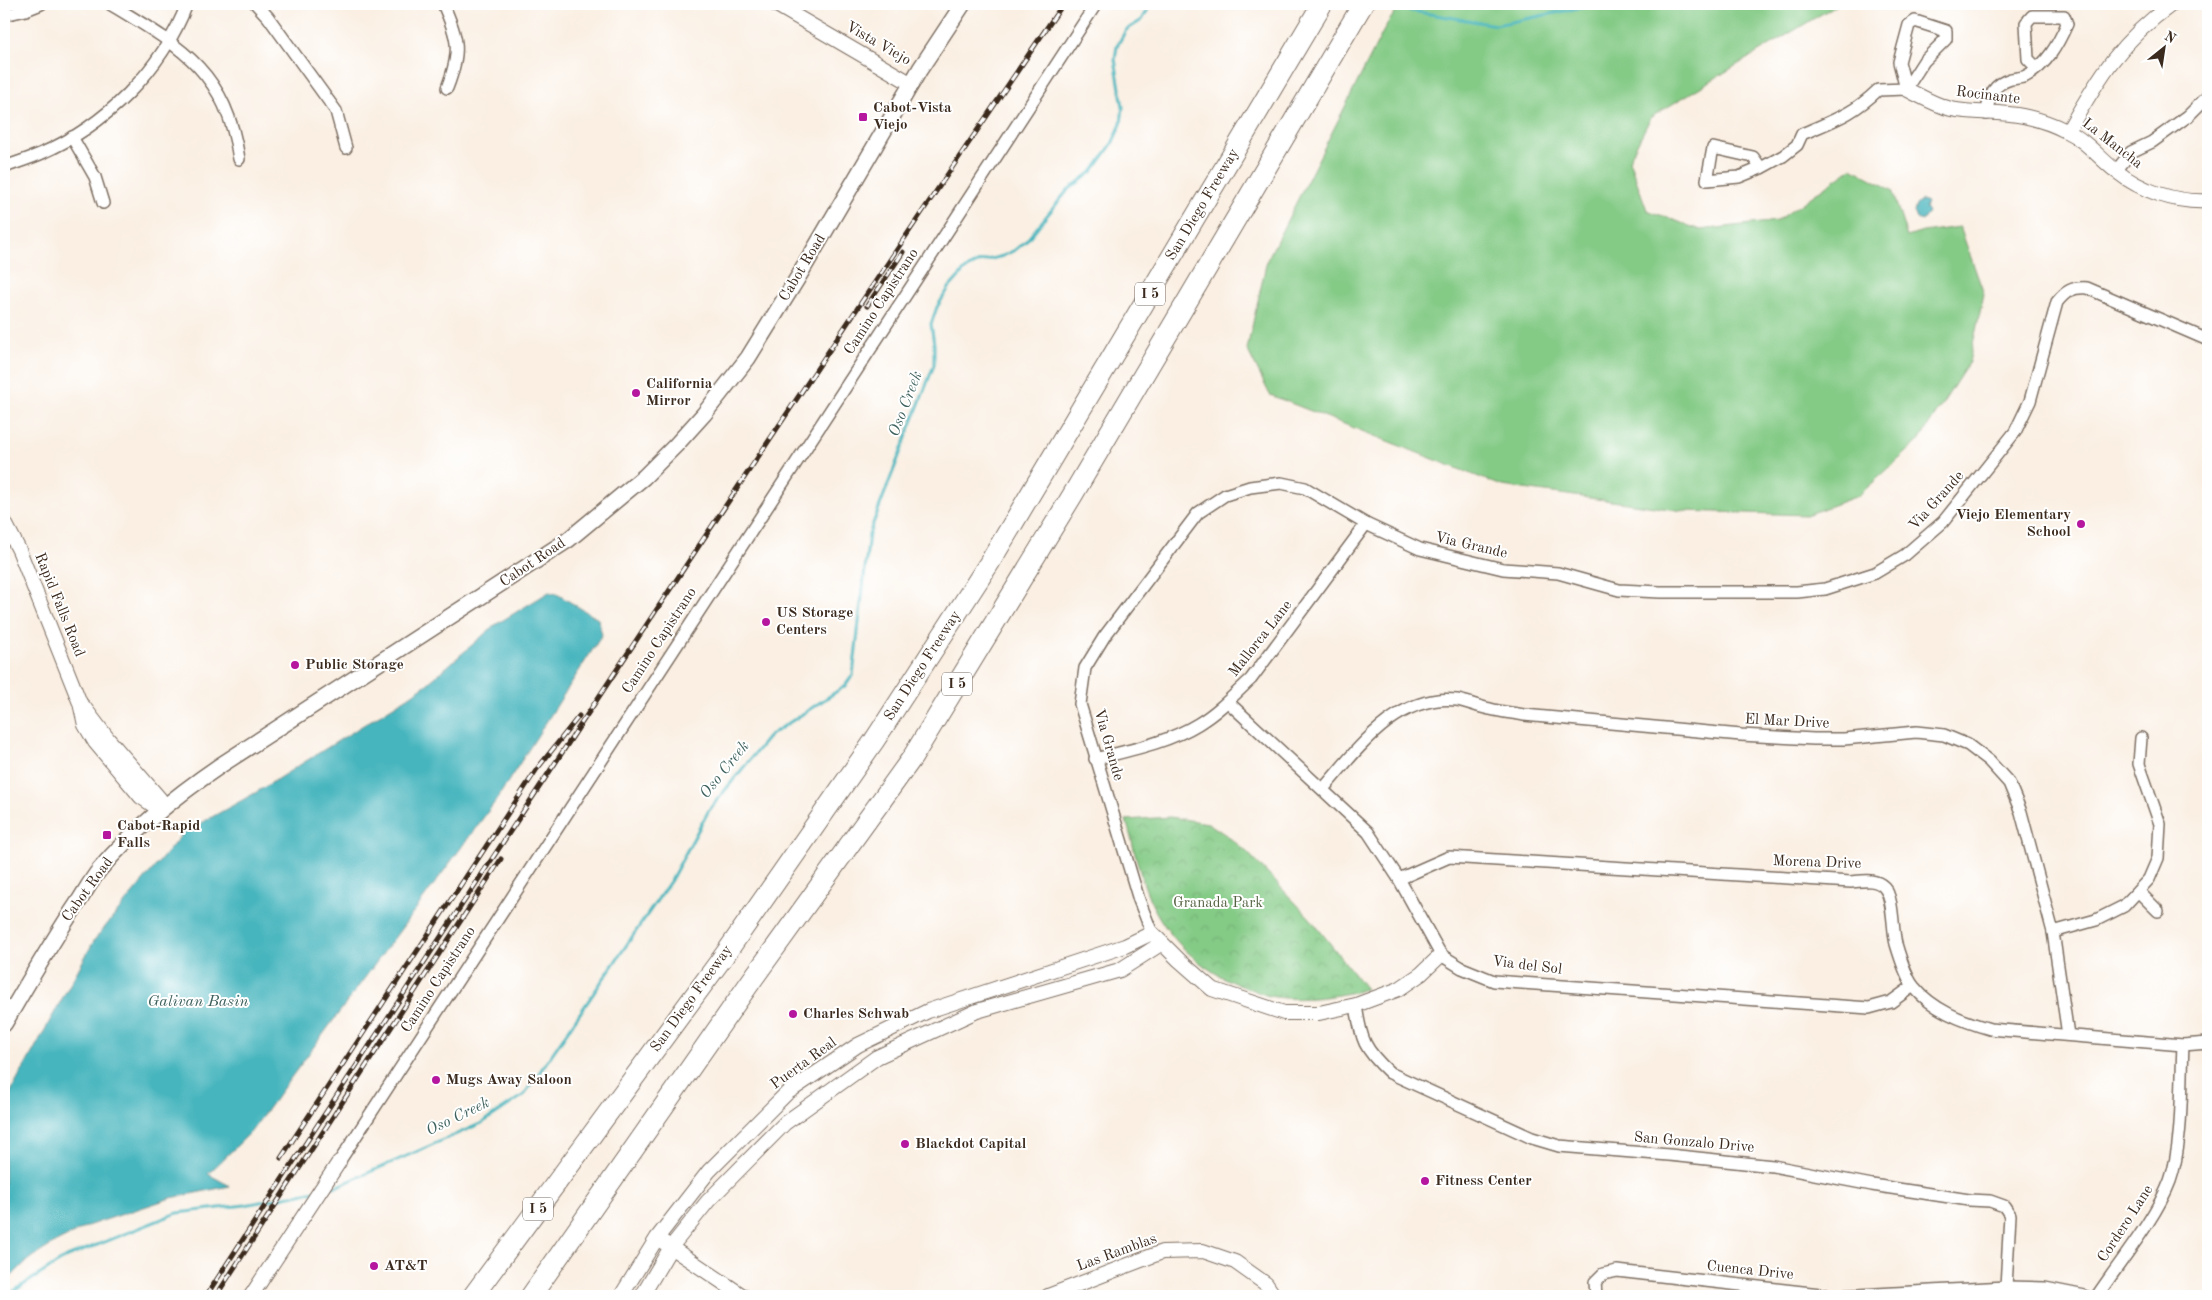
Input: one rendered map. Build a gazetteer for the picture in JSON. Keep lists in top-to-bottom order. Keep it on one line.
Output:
{"streets":{"highway":["San Diego Freeway","I 5"],"main road":["Cabot Road"],"street":["Vista Viejo","Rocinante","La Mancha","Camino Capistrano","Via Grande","Rapid Falls Road","Mallorca Lane","El Mar Drive","Morena Drive","Via del Sol","Puerta Real","San Gonzalo Drive","Cordero Lane","Las Ramblas","Cuenca Drive"]},"crossings":[["Vista Viejo","Cabot Road"],["Rocinante","La Mancha"],["Cabot Road","Rapid Falls Road"],["Via Grande","Mallorca Lane"],["Via Grande","Puerta Real"],["Mallorca Lane","Via del Sol"],["El Mar Drive","Morena Drive"],["El Mar Drive","Via del Sol"],["Morena Drive","Via del Sol"],["Morena Drive","Cordero Lane"],["San Gonzalo Drive","Cuenca Drive"]],"water":["Oso Creek","Galivan Basin"],"parks":["Granada Park"],"places":{"transit":["Cabot-Vista Viejo","Cabot-Rapid Falls"],"other":["California Mirror","Viejo Elementary School","US Storage Centers","Public Storage","Charles Schwab","Mugs Away Saloon","Blackdot Capital","Fitness Center","AT&T"]},"north":"top right"}
